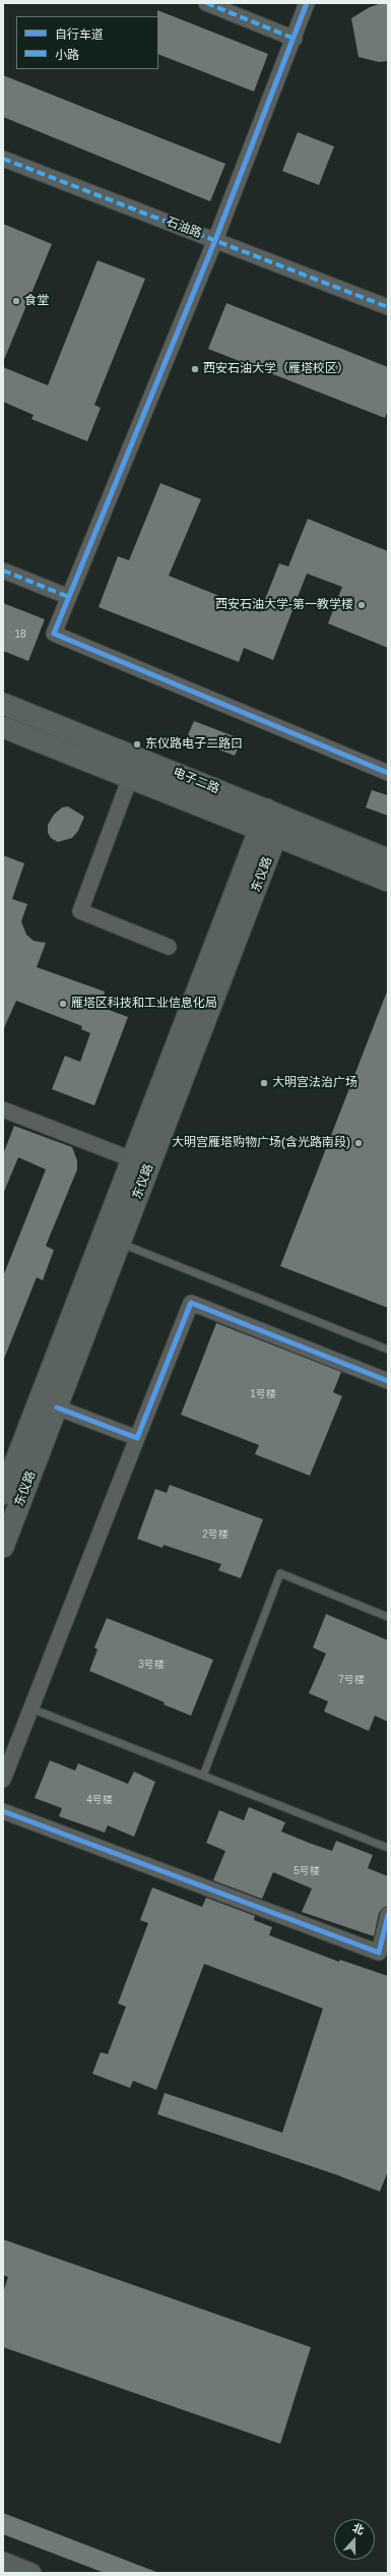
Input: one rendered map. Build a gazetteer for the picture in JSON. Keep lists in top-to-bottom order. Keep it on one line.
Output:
{"streets":{"main road":["电子二路","东仪路"],"street":["石油路"]},"crossings":[["电子二路","东仪路"]],"places":["食堂","西安石油大学（雁塔校区）","西安石油大学-第一教学楼","东仪路电子二路口","雁塔区科技和工业信息化局","大明宫法治广场","大明宫雁塔购物广场(含光路南段)"],"house_numbers":["18","1号楼","2号楼","3号楼","7号楼","4号楼","5号楼"],"legend":["自行车道","小路"],"north":"top"}
